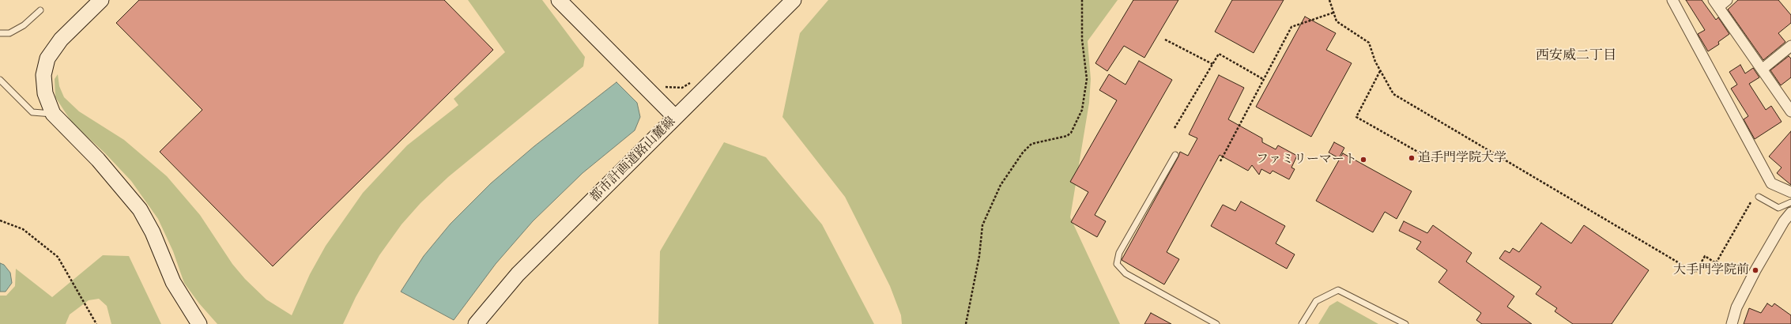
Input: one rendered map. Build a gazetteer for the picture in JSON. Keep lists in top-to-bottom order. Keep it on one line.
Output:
{"streets":{"street":["都市計画道路山麓線"]},"districts":["西安威二丁目"],"places":["追手門学院大学","ファミリーマート","大手門学院前"]}
